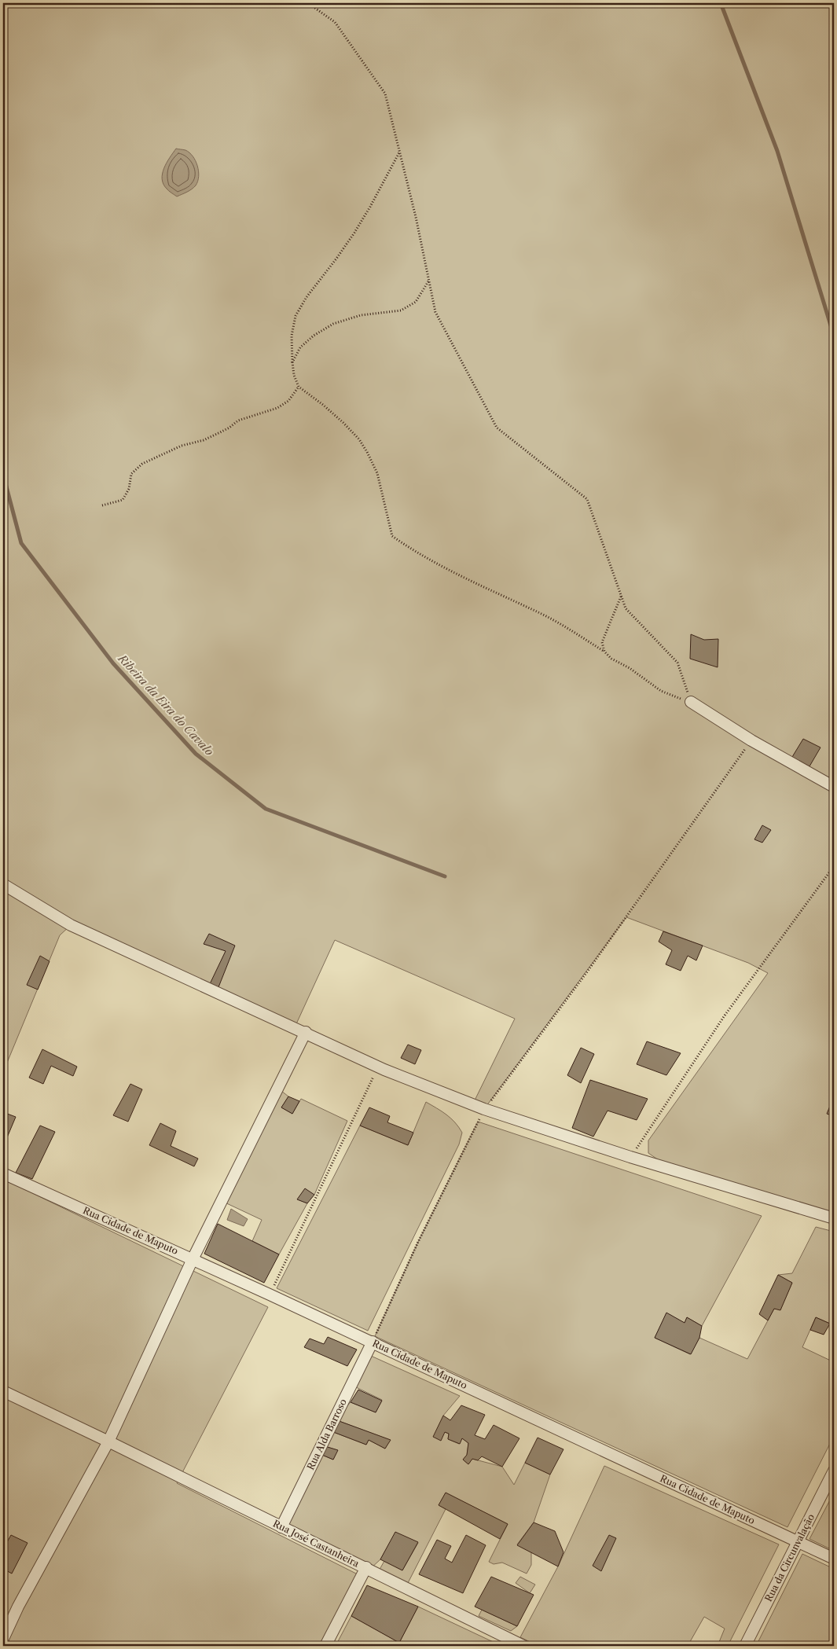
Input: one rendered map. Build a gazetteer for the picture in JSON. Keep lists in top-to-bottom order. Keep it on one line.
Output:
{"streets":{"street":["Rua Cidade de Maputo","Rua Alda Barroso","Rua José Castanheira","Rua da Circunvalação"]},"crossings":[["Rua Cidade de Maputo","Rua Alda Barroso"],["Rua Cidade de Maputo","Rua da Circunvalação"],["Rua Alda Barroso","Rua José Castanheira"]],"water":["Ribeira da Eira do Cavalo"]}
